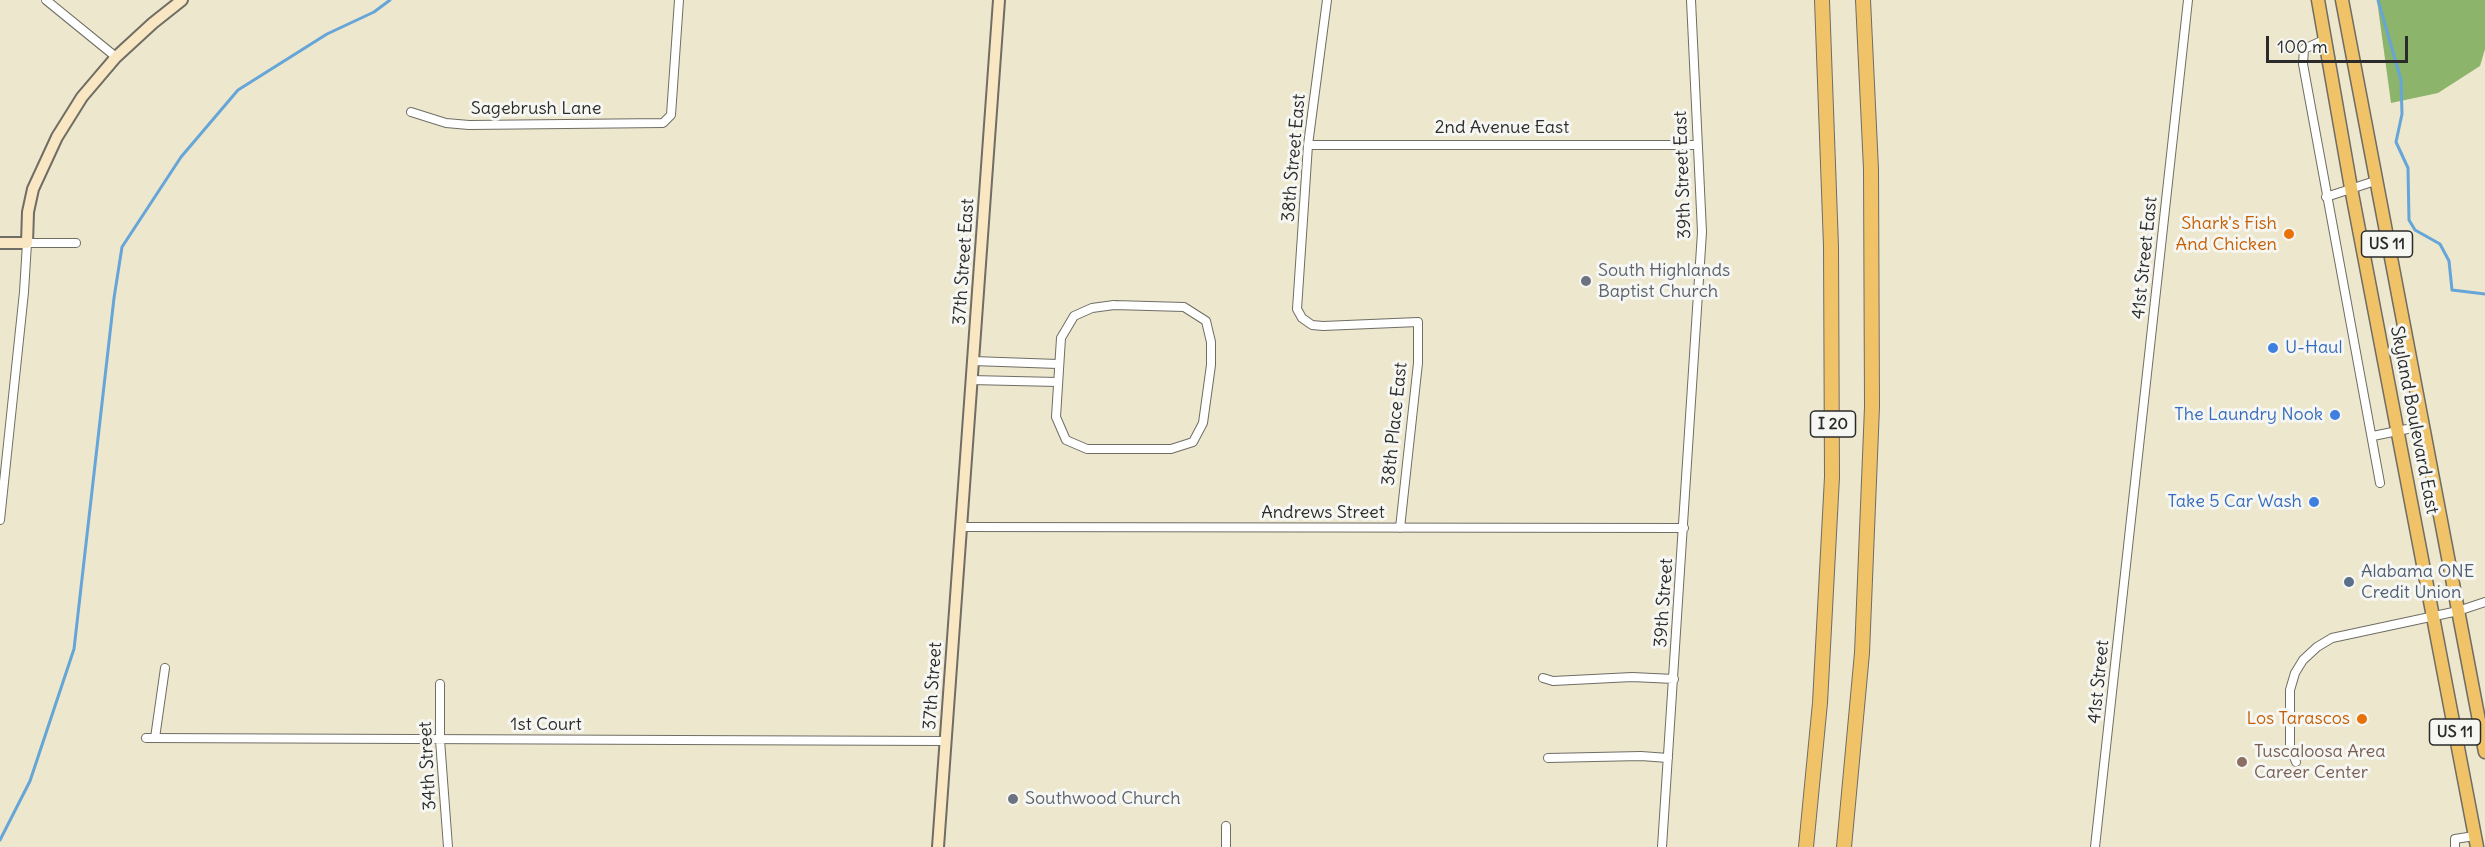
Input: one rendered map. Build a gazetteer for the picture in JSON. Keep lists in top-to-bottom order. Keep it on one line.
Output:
{"streets":{"highway":["I 20"],"main road":["US 11","Skyland Boulevard East"],"street":["Sagebrush Lane","2nd Avenue East","38th Street East","39th Street East","41st Street East","37th Street East","38th Place East","Andrews Street","39th Street","41st Street","37th Street","1st Court","34th Street"]},"crossings":[["2nd Avenue East","38th Street East"],["2nd Avenue East","39th Street East"],["38th Street East","38th Place East"],["39th Street East","Andrews Street"],["39th Street East","39th Street"],["41st Street East","41st Street"],["37th Street East","Andrews Street"],["37th Street East","37th Street"],["38th Place East","Andrews Street"],["Andrews Street","39th Street"],["Andrews Street","37th Street"],["37th Street","1st Court"],["1st Court","34th Street"]],"places":["Shark's Fish And Chicken","South Highlands Baptist Church","U-Haul","The Laundry Nook","Take 5 Car Wash","Alabama ONE Credit Union","Los Tarascos","Tuscaloosa Area Career Center","Southwood Church"],"scale_bar":"100 m"}
